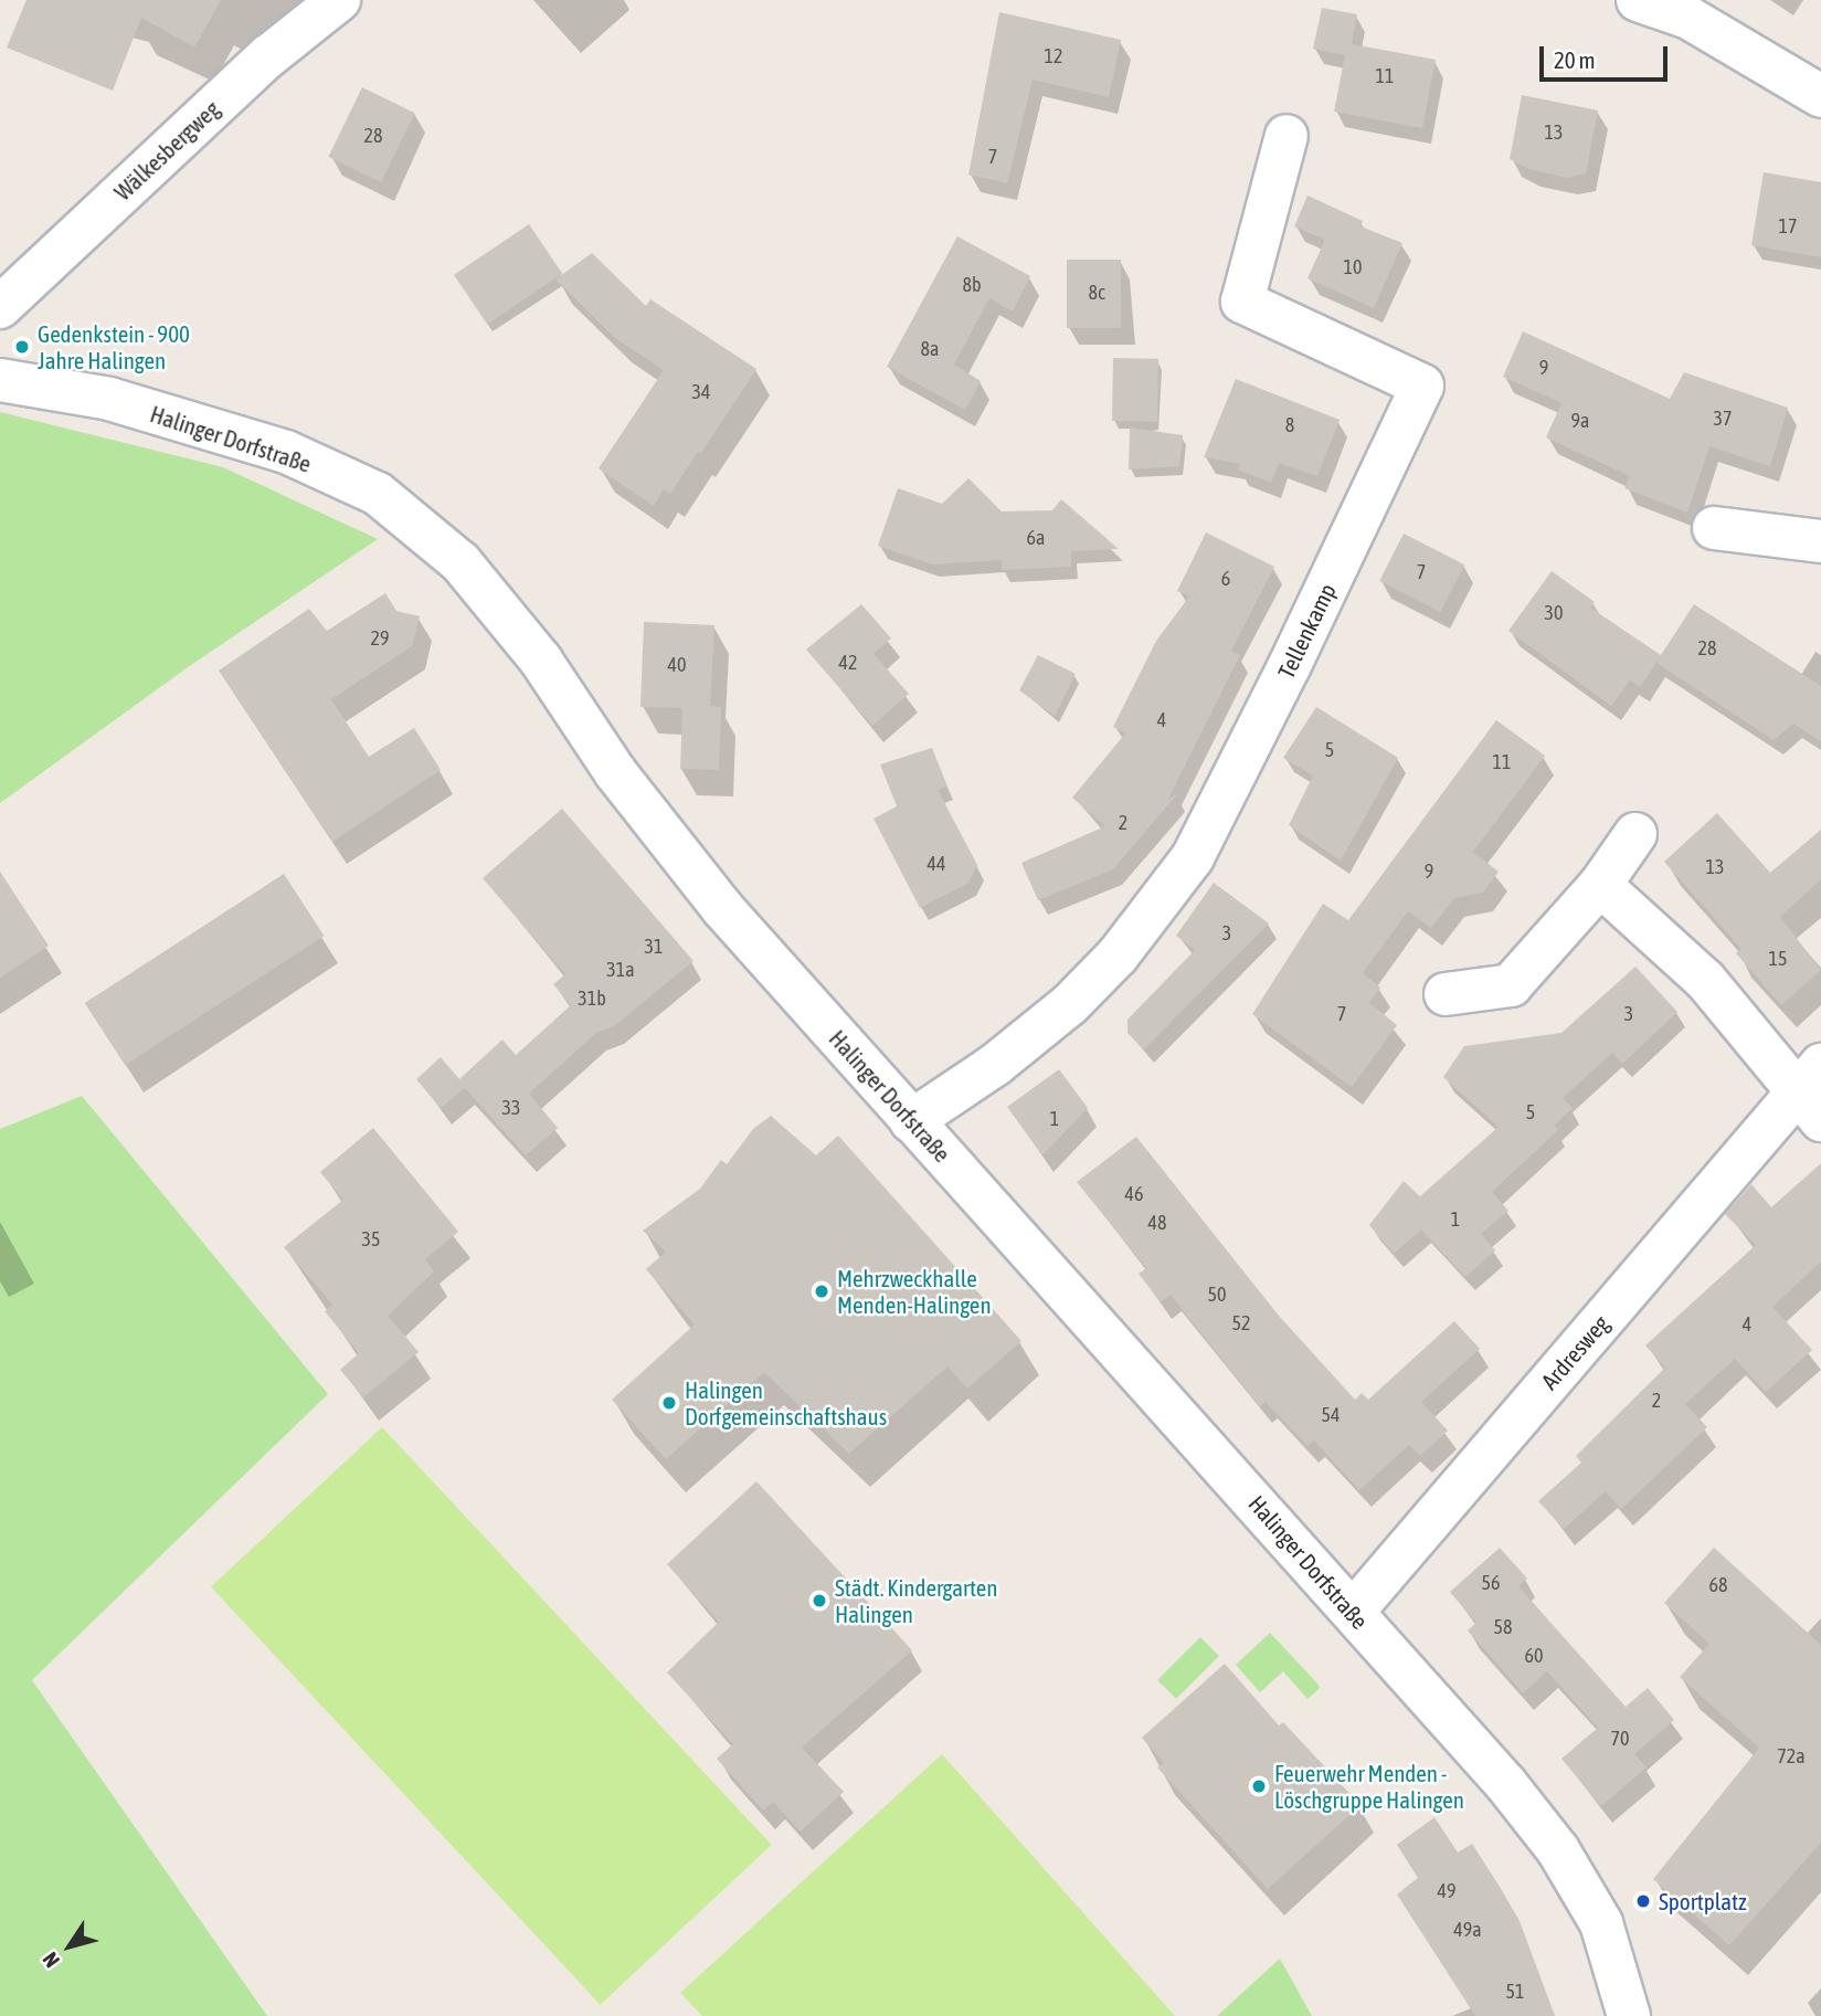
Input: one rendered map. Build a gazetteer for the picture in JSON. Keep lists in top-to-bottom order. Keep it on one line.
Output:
{"streets":{"street":["Wälkesbergweg","Halinger Dorfstraße","Tellenkamp","Ardresweg"]},"crossings":[["Halinger Dorfstraße","Tellenkamp"],["Halinger Dorfstraße","Ardresweg"]],"places":["Gedenkstein - 900 Jahre Halingen","Mehrzweckhalle Menden-Halingen","Halingen Dorfgemeinschaftshaus","Städt. Kindergarten Halingen","Feuerwehr Menden - Löschgruppe Halingen","Sportplatz"],"house_numbers":["12","11","13","28","7","17","10","8b","8c","8a","9","34","37","9a","8","6a","7","6","30","29","28","42","40","4","5","11","2","44","13","9","3","31","15","31a","31b","7","3","33","5","1","46","1","48","35","50","52","4","2","54","56","68","58","60","70","72a","49","49a","51"],"scale_bar":"20 m","north":"bottom left"}
